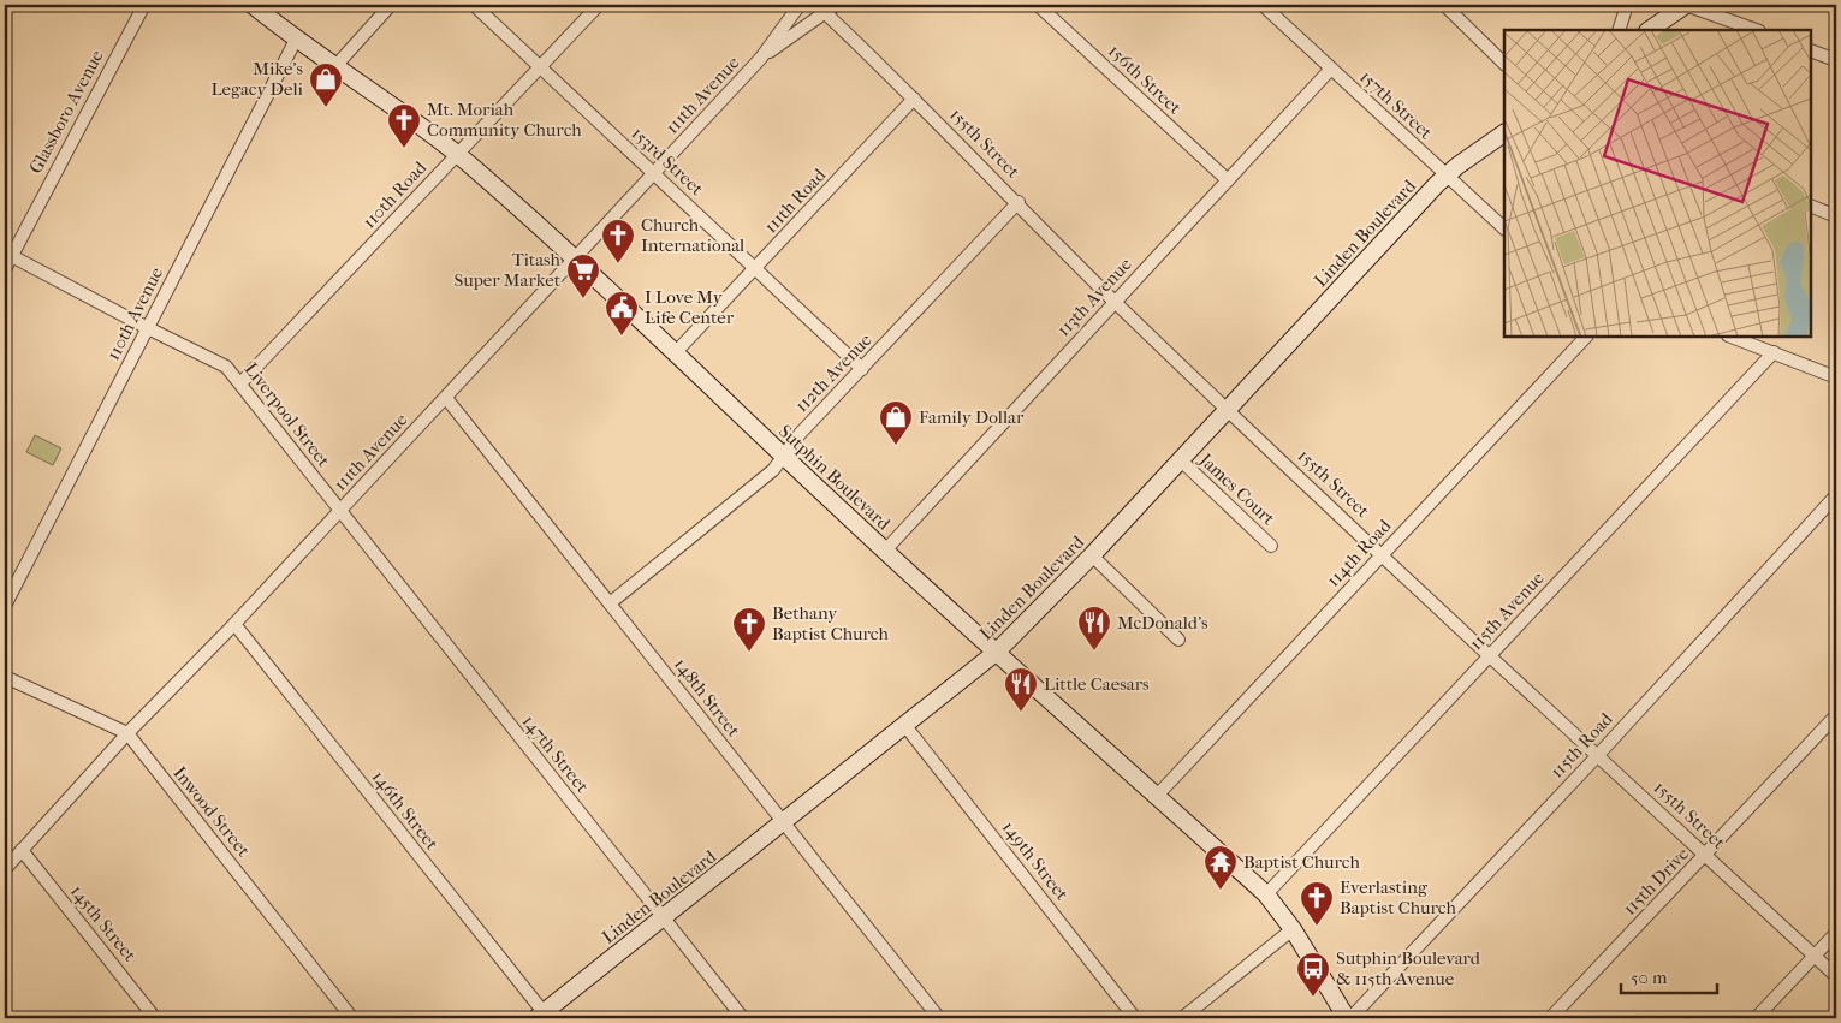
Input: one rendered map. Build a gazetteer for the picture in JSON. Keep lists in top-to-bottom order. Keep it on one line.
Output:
{"streets":{"main road":["Linden Boulevard","Sutphin Boulevard"],"street":["156th Street","111th Avenue","157th Street","Glassboro Avenue","155th Street","153rd Street","110th Road","111th Road","113th Avenue","110th Avenue","112th Avenue","Liverpool Street","James Court","114th Road","115th Avenue","148th Street","115th Road","147th Street","146th Street","Inwood Street","149th Street","115th Drive","145th Street"]},"crossings":[["156th Street","113th Avenue"],["111th Avenue","155th Street"],["111th Avenue","153rd Street"],["111th Avenue","Liverpool Street"],["111th Avenue","Sutphin Boulevard"],["111th Avenue","148th Street"],["111th Avenue","147th Street"],["111th Avenue","146th Street"],["111th Avenue","Inwood Street"],["111th Avenue","145th Street"],["157th Street","Linden Boulevard"],["157th Street","113th Avenue"],["Glassboro Avenue","Liverpool Street"],["155th Street","111th Road"],["155th Street","Linden Boulevard"],["155th Street","113th Avenue"],["155th Street","112th Avenue"],["155th Street","114th Road"],["155th Street","115th Avenue"],["155th Street","115th Road"],["155th Street","115th Drive"],["153rd Street","110th Road"],["153rd Street","111th Road"],["153rd Street","112th Avenue"],["110th Road","Liverpool Street"],["110th Road","Sutphin Boulevard"],["111th Road","Sutphin Boulevard"],["Linden Boulevard","Sutphin Boulevard"],["Linden Boulevard","James Court"],["Linden Boulevard","148th Street"],["Linden Boulevard","147th Street"],["Linden Boulevard","146th Street"],["Linden Boulevard","149th Street"],["113th Avenue","Sutphin Boulevard"],["110th Avenue","Liverpool Street"],["110th Avenue","Sutphin Boulevard"],["112th Avenue","Sutphin Boulevard"],["112th Avenue","148th Street"],["Liverpool Street","147th Street"],["Sutphin Boulevard","114th Road"],["Sutphin Boulevard","115th Avenue"],["Sutphin Boulevard","115th Road"]],"places":{"shop":["Mike's Legacy Deli","Family Dollar"],"church":["Mt. Moriah Community Church","Church International","Bethany Baptist Church","Everlasting Baptist Church"],"supermarket":["Titash Super Market"],"public building":["I Love My Life Center"],"restaurant":["McDonald's","Little Caesars"],"temple":["Baptist Church"],"bus stop":["Sutphin Boulevard & 115th Avenue"]},"scale_bar":"50 m"}
